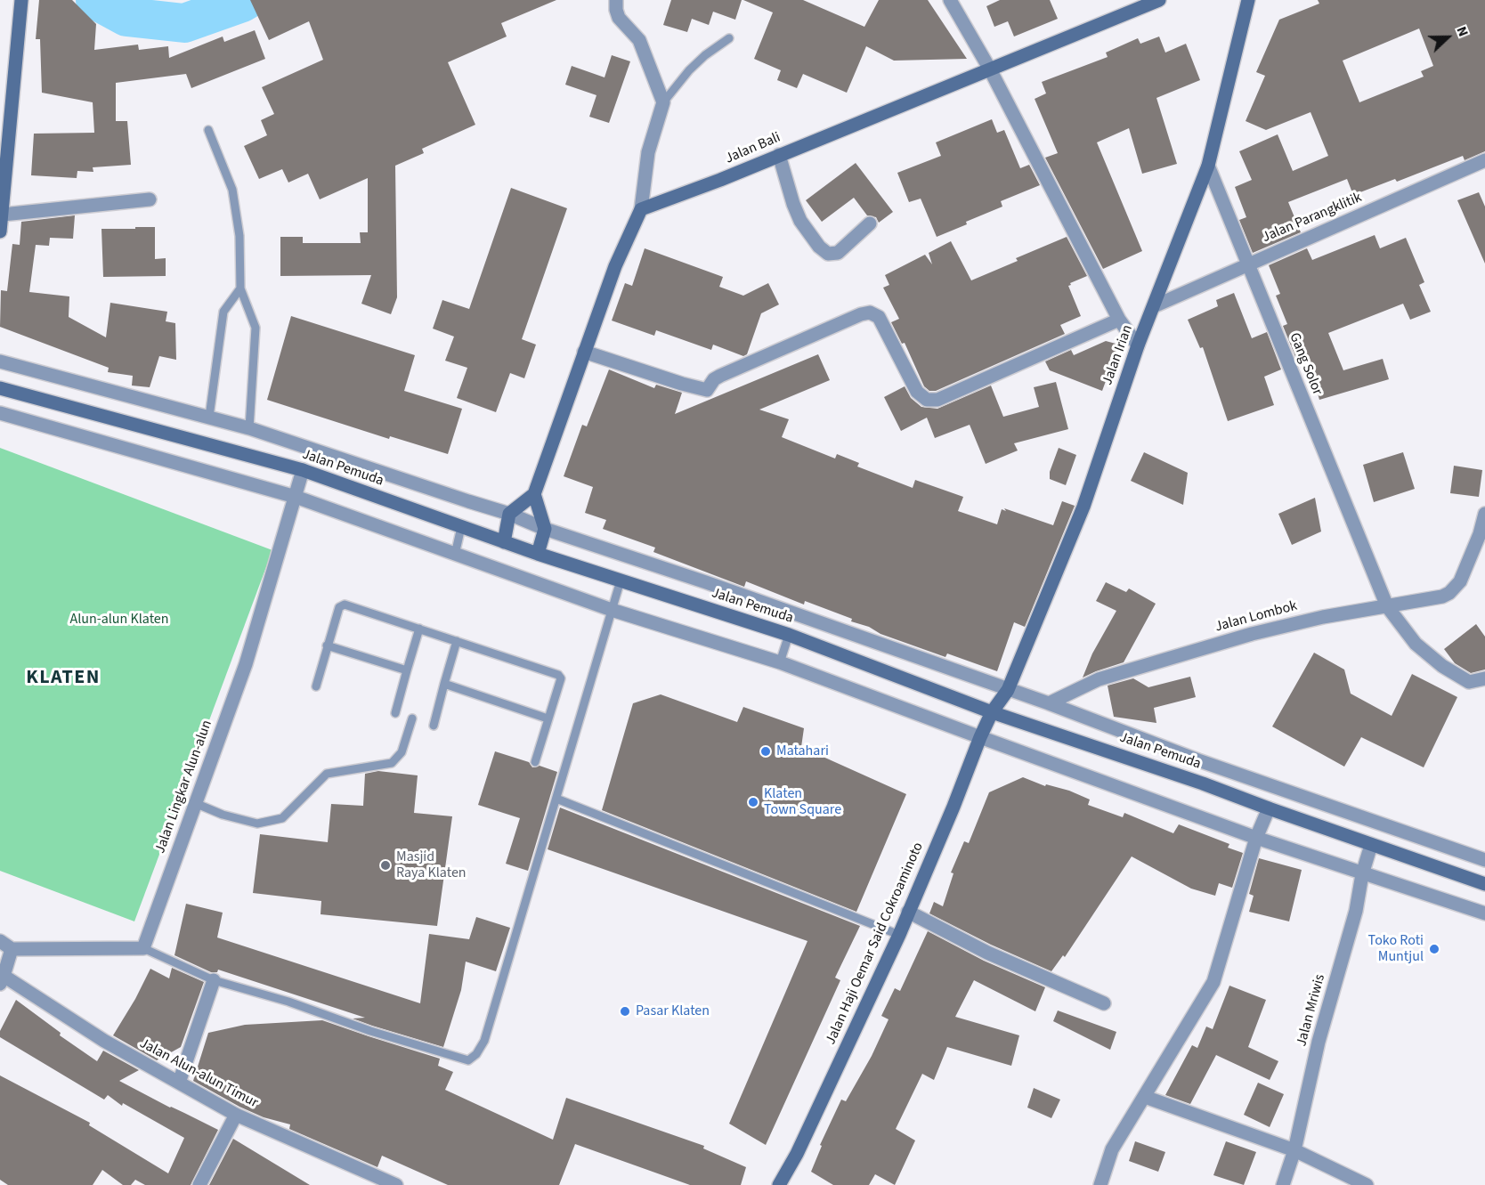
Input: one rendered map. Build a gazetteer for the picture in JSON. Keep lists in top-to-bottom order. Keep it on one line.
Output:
{"streets":{"main road":["Jalan Bali","Jalan Irian","Jalan Pemuda","Jalan Haji Oemar Said Cokroaminoto"],"street":["Jalan Parangklitik","Gang Solor","Jalan Lombok","Jalan Lingkar Alun-alun","Jalan Mriwis","Jalan Alun-alun Timur"]},"crossings":[["Jalan Parangklitik","Jalan Irian"],["Jalan Parangklitik","Gang Solor"],["Jalan Irian","Gang Solor"],["Jalan Irian","Jalan Pemuda"],["Jalan Irian","Jalan Haji Oemar Said Cokroaminoto"],["Gang Solor","Jalan Lombok"],["Jalan Pemuda","Jalan Lingkar Alun-alun"],["Jalan Pemuda","Jalan Haji Oemar Said Cokroaminoto"],["Jalan Pemuda","Jalan Mriwis"]],"districts":["KLATEN"],"parks":["Alun-alun Klaten"],"places":["Matahari","Klaten Town Square","Masjid Raya Klaten","Toko Roti Muntjul","Pasar Klaten"],"north":"right"}
